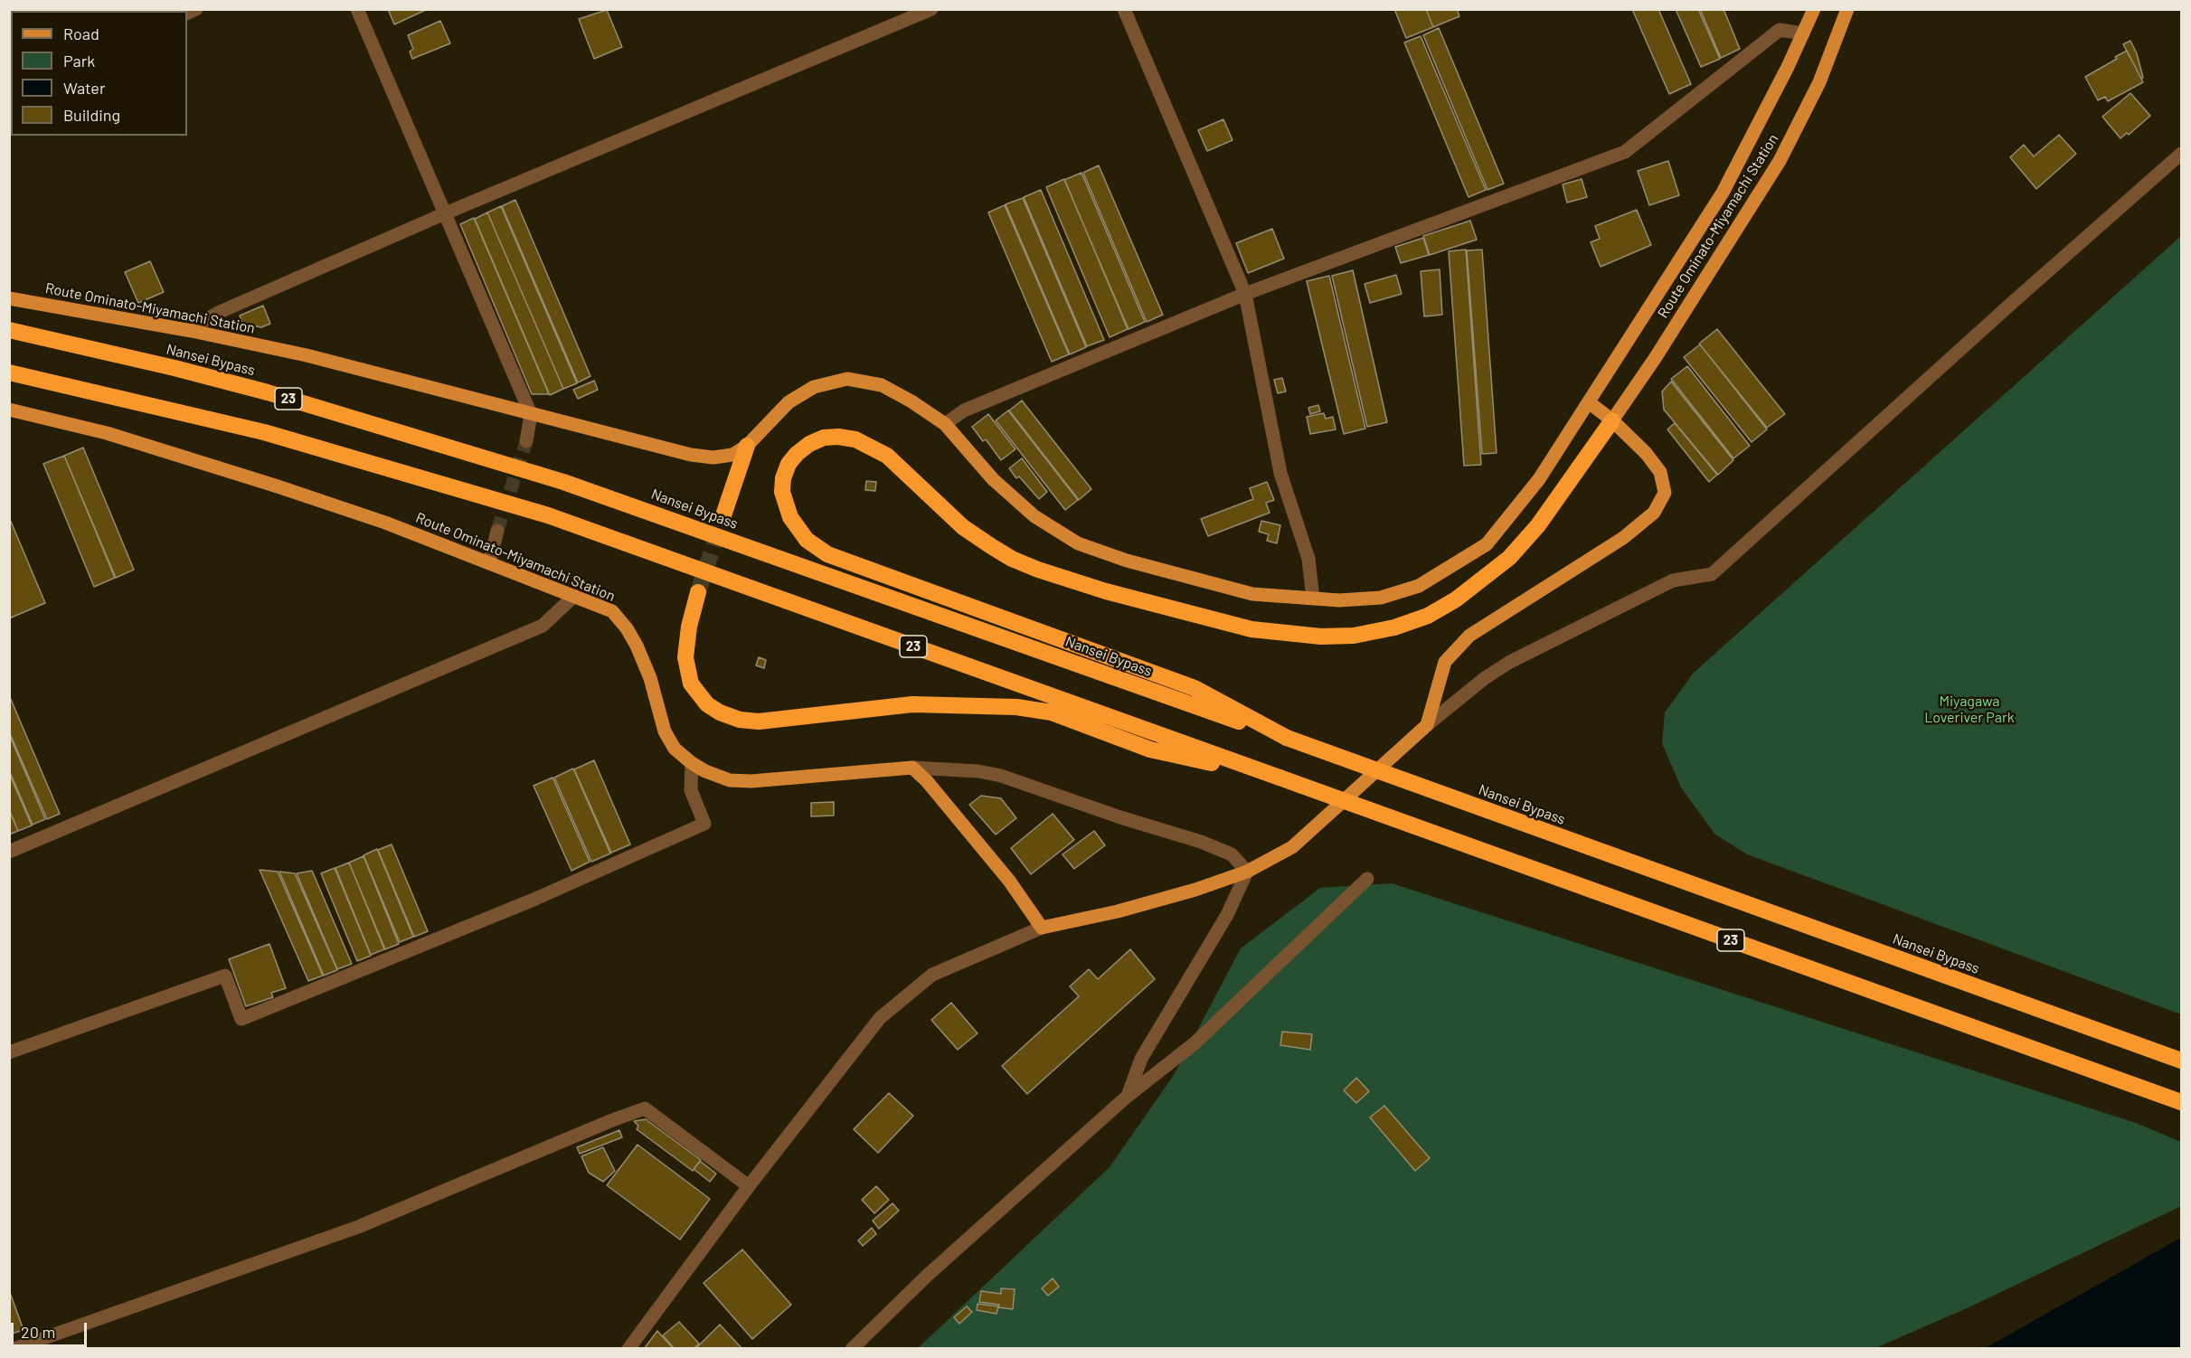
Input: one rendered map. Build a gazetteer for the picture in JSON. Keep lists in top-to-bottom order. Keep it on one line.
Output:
{"streets":{"highway":["Nansei Bypass","23"],"main road":["Route Ominato-Miyamachi Station"]},"parks":["Miyagawa Loveriver Park"],"legend":["Road","Park","Water","Building"],"scale_bar":"20 m"}
